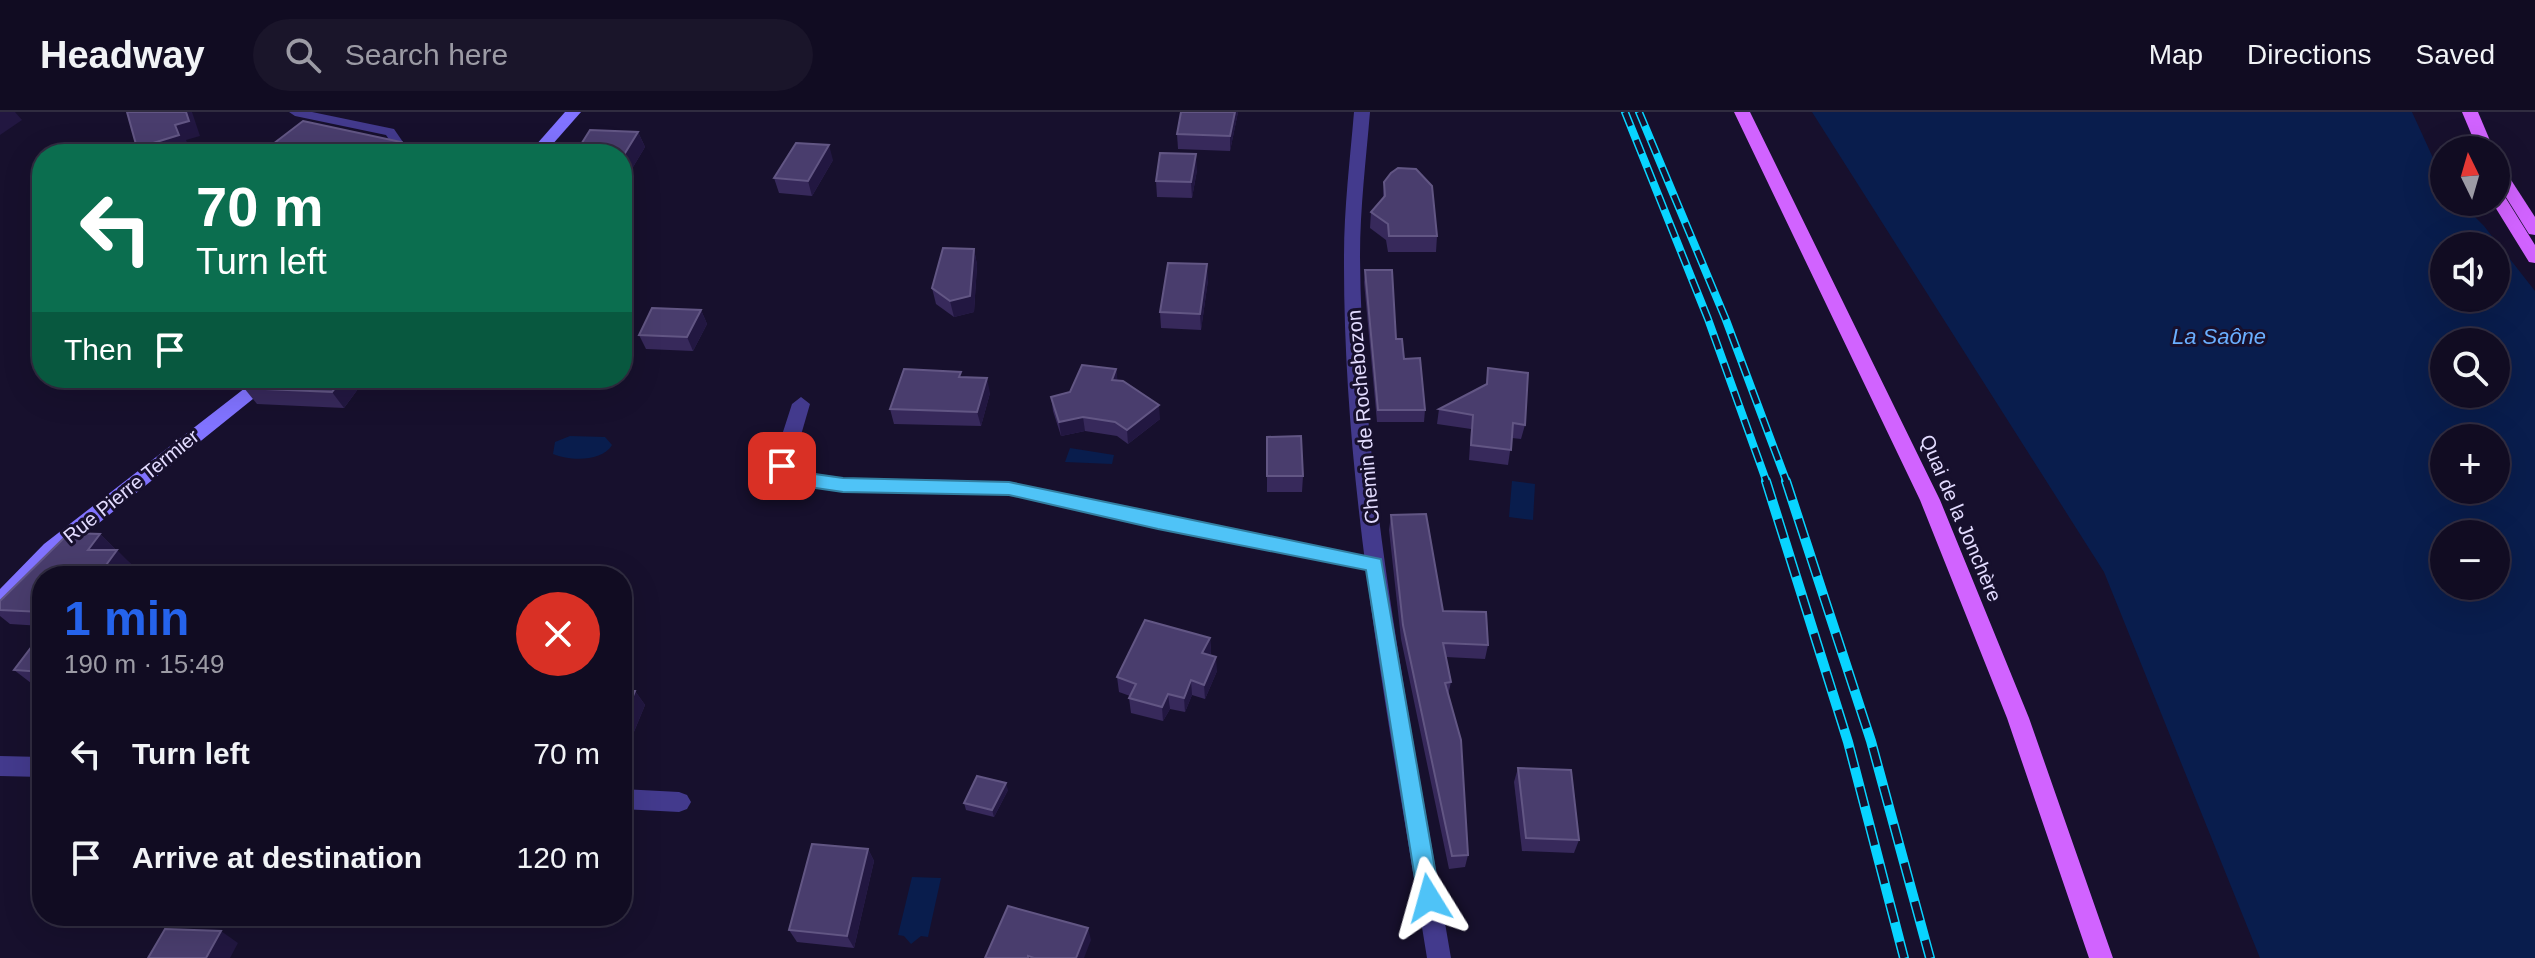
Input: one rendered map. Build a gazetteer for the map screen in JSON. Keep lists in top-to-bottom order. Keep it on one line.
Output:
{"streets":{"main road":["Quai de la Jonchère"],"street":["Chemin de Rochebozon","Rue Pierre Termier"]},"water":["La Saône"],"north":"top","page":{"header":"Headway","search":"Search here","nav":["Map","Directions","Saved"],"map_buttons":["+","−"],"turn":["70 m","Turn left"],"then":"Then","heading":["1 min","190 m · 15:49"],"list":[{"name":"Turn left","value":"70 m"},{"name":"Arrive at destination","value":"120 m"}]}}
